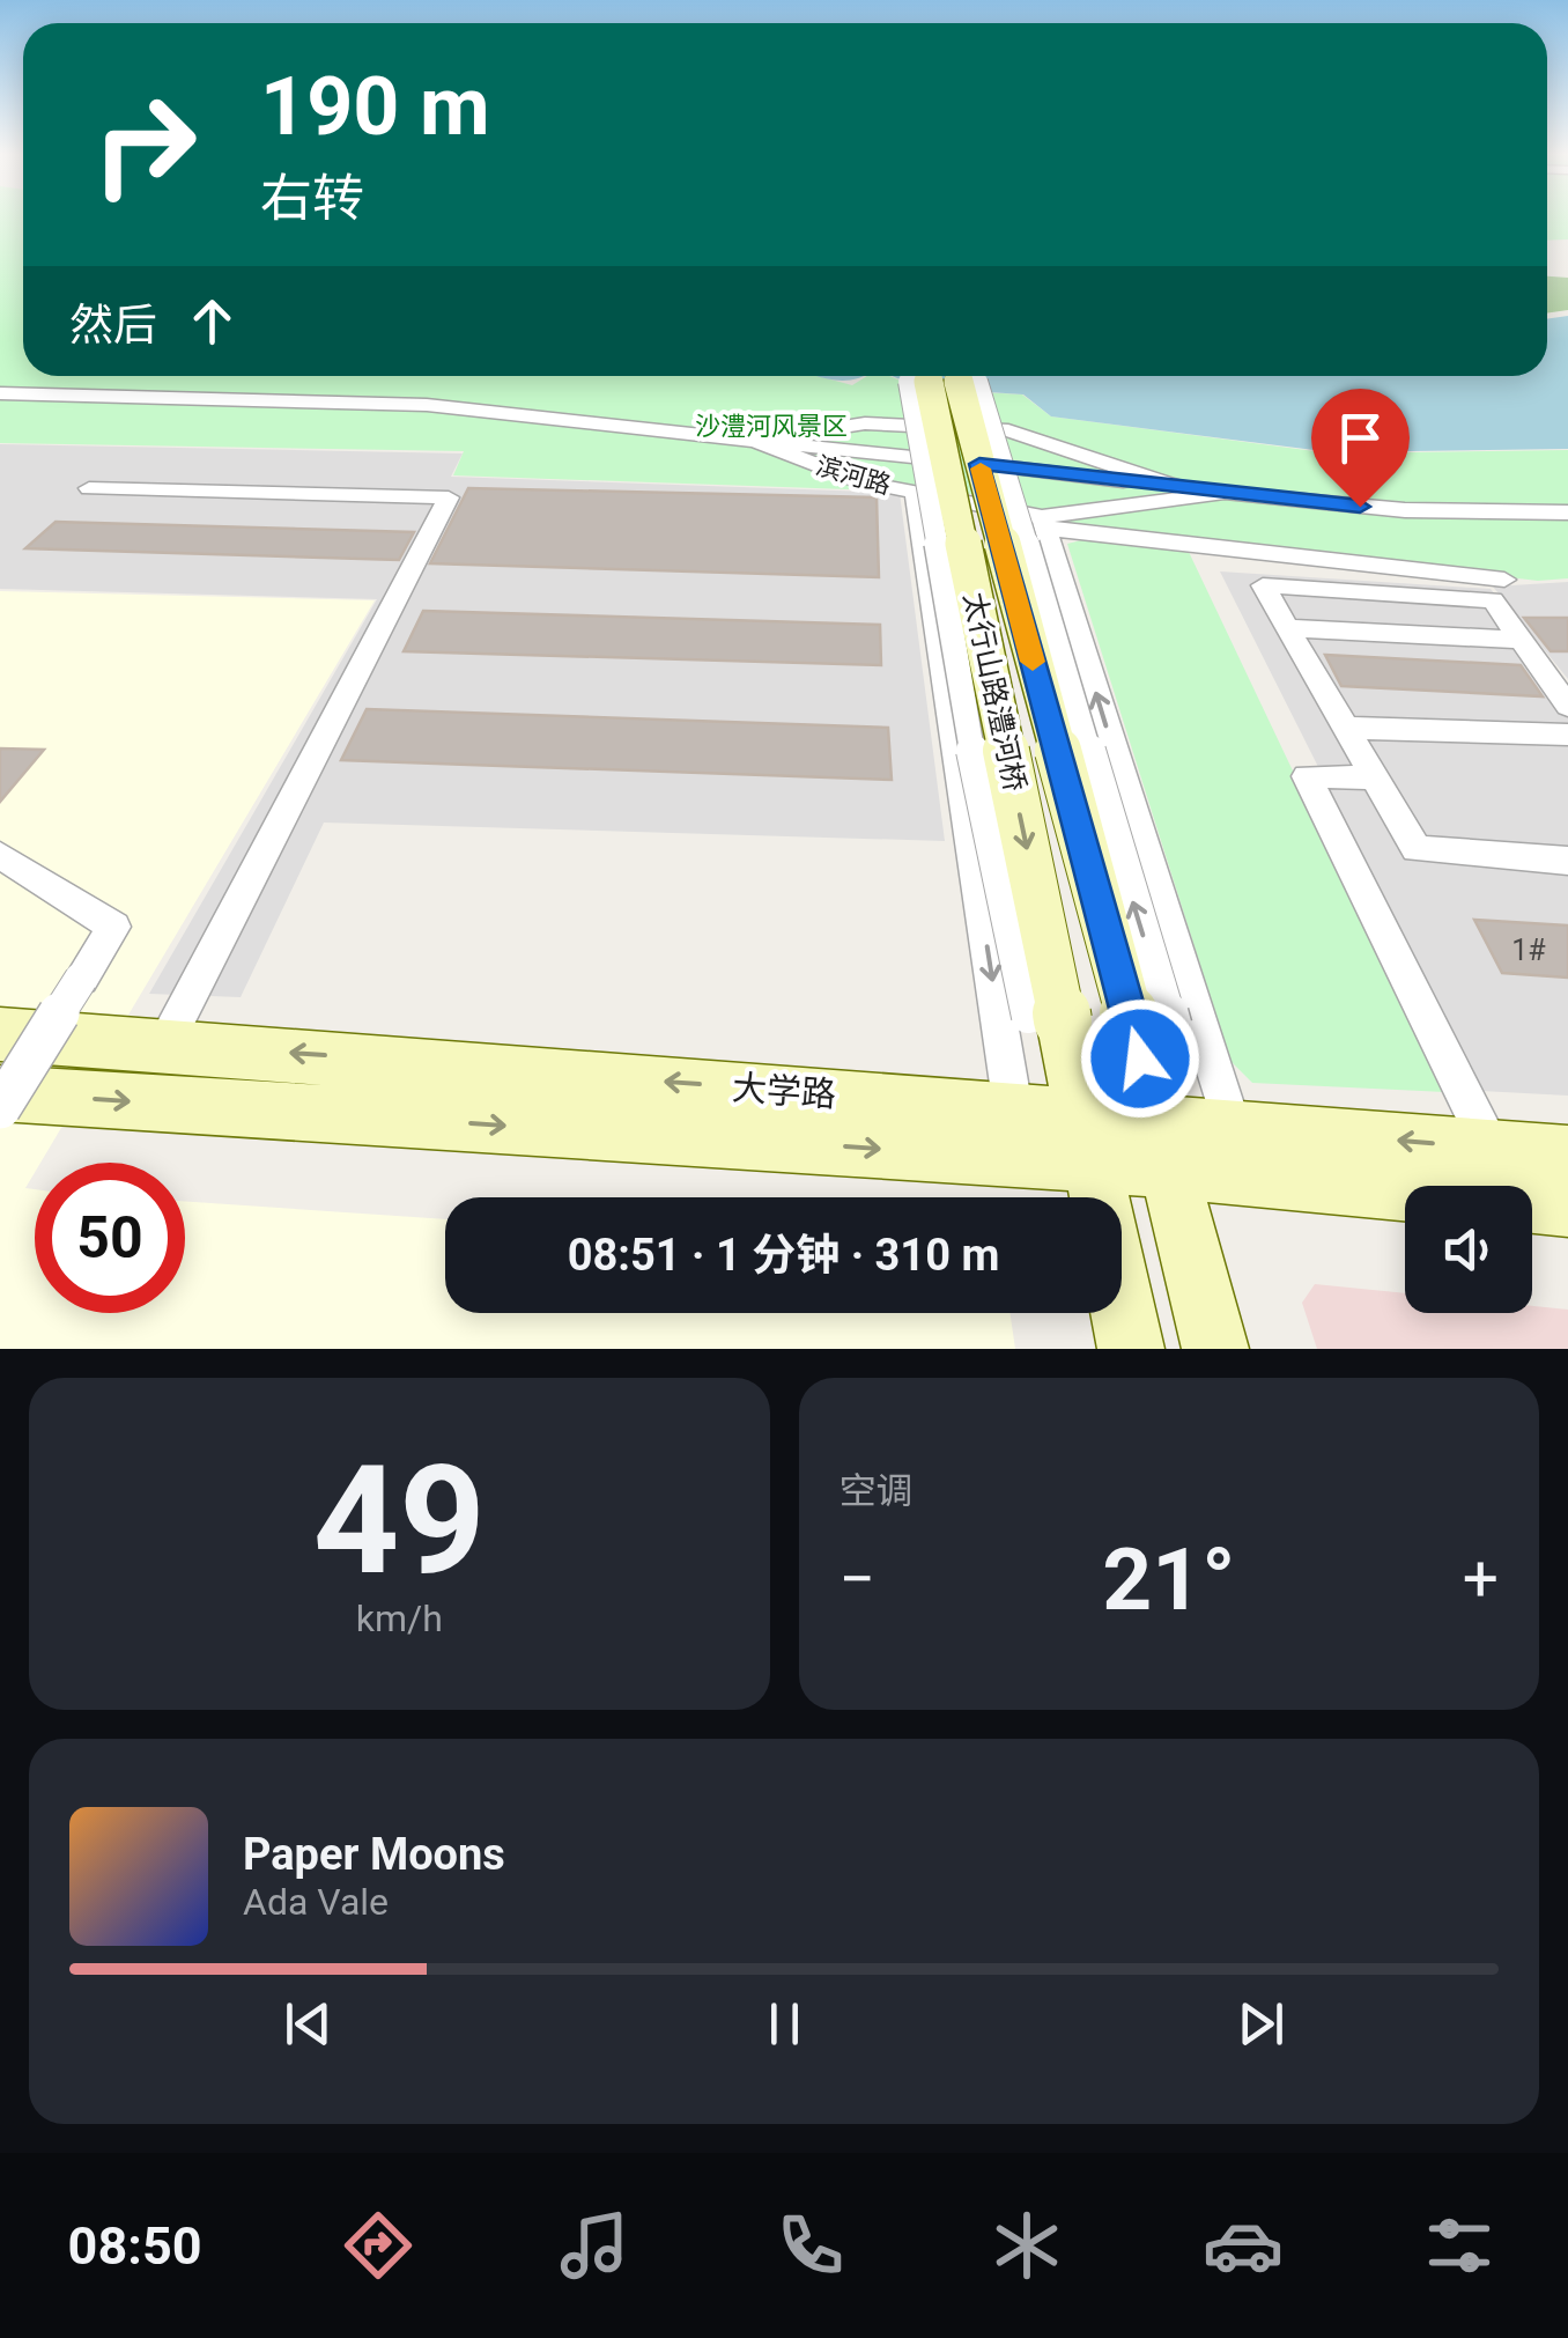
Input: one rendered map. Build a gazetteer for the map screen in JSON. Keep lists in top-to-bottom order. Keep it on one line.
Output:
{"streets":{"main road":["太行山路澧河桥","大学路"],"street":["滨河路"]},"crossings":[["滨河路","太行山路澧河桥"],["太行山路澧河桥","大学路"]],"parks":["沙澧河风景区"],"house_numbers":["1#"],"page":{"turn":["190 m","右转"],"then":"然后","limit":"50","trip":"08:51 · 1 分钟 · 310 m","tile":[["49","km/h"],"空调"],"heat":["−","21°","+"],"song":["Paper Moons","Ada Vale"],"tabs":"08:50"}}
